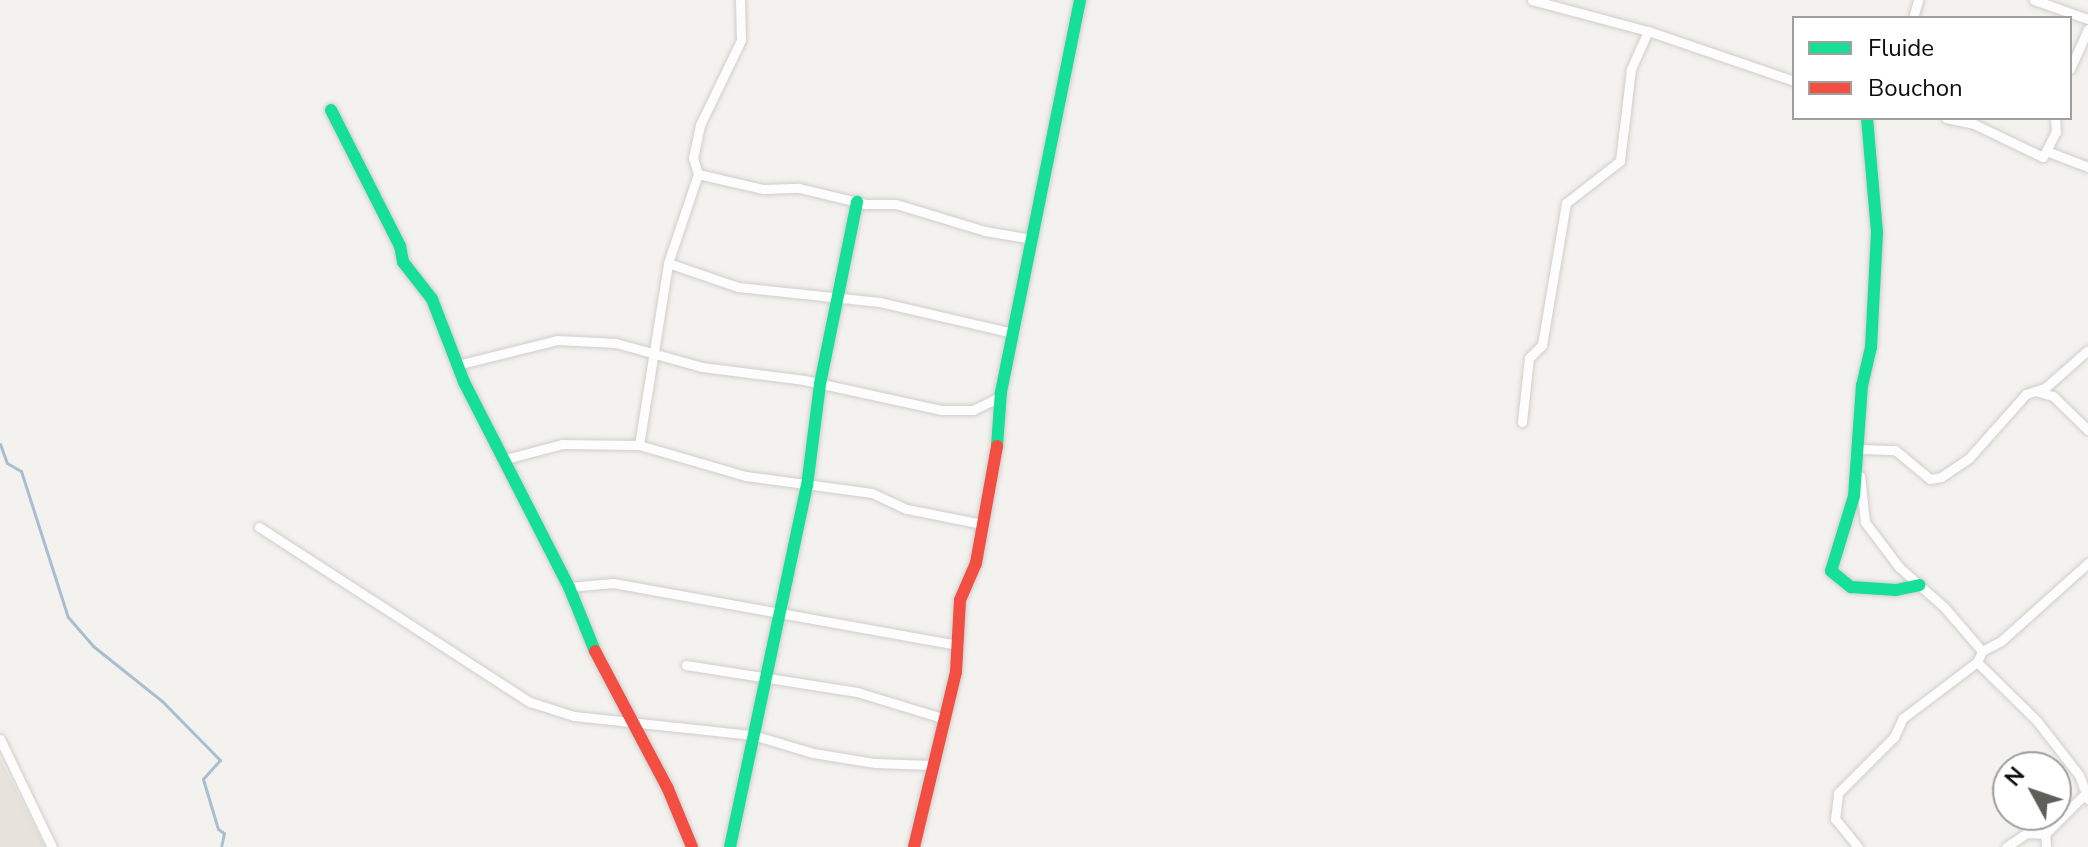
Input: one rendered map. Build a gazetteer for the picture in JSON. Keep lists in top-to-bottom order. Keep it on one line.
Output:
{"legend":["Fluide","Bouchon"],"north":"top left"}
